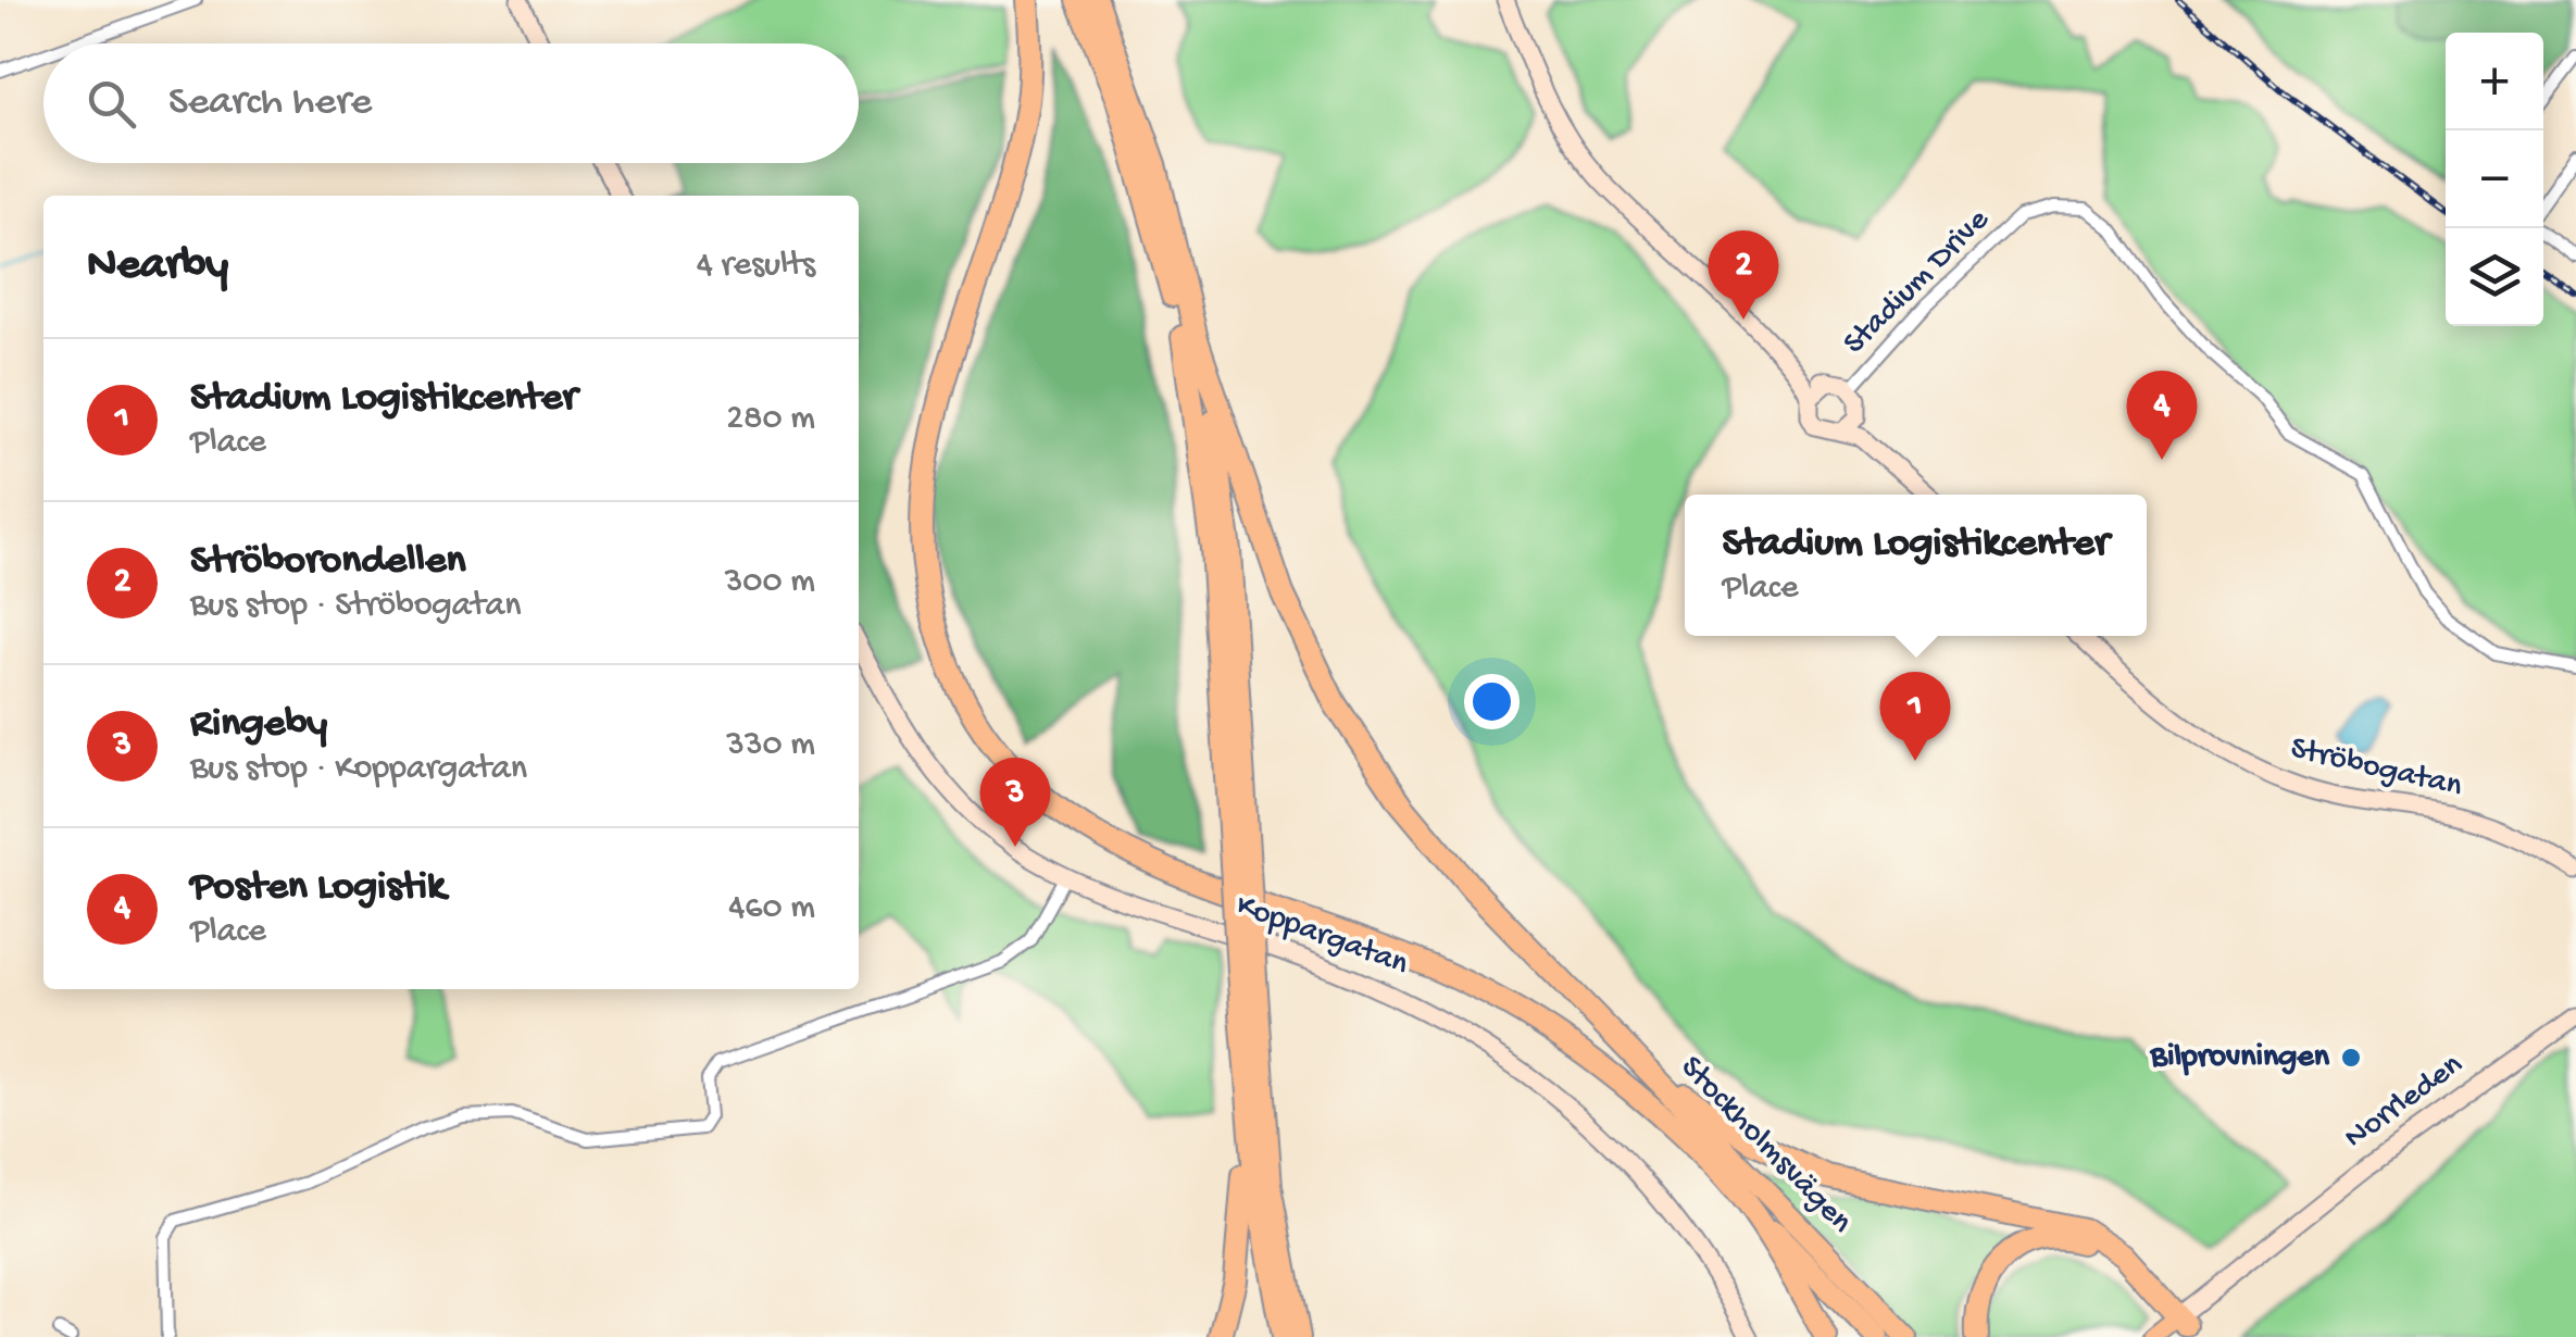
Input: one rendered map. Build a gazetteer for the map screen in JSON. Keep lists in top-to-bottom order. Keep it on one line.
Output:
{"streets":{"highway":["Stockholmsvägen"],"street":["Stadium Drive","Ströbogatan","Koppargatan","Norrleden"]},"places":["Bilprovningen"],"page":{"map_buttons":["+","−"],"search":"Search here","heading":["Nearby","4 results"],"pins":["2","4","1","3"],"list":[{"mark":"1","name":"Stadium Logistikcenter","note":"Place","value":"280 m"},{"mark":"2","name":"Ströborondellen","note":"Bus stop · Ströbogatan","value":"300 m"},{"mark":"3","name":"Ringeby","note":"Bus stop · Koppargatan","value":"330 m"},{"mark":"4","name":"Posten Logistik","note":"Place","value":"460 m"}],"popup":["Stadium Logistikcenter","Place"]}}
